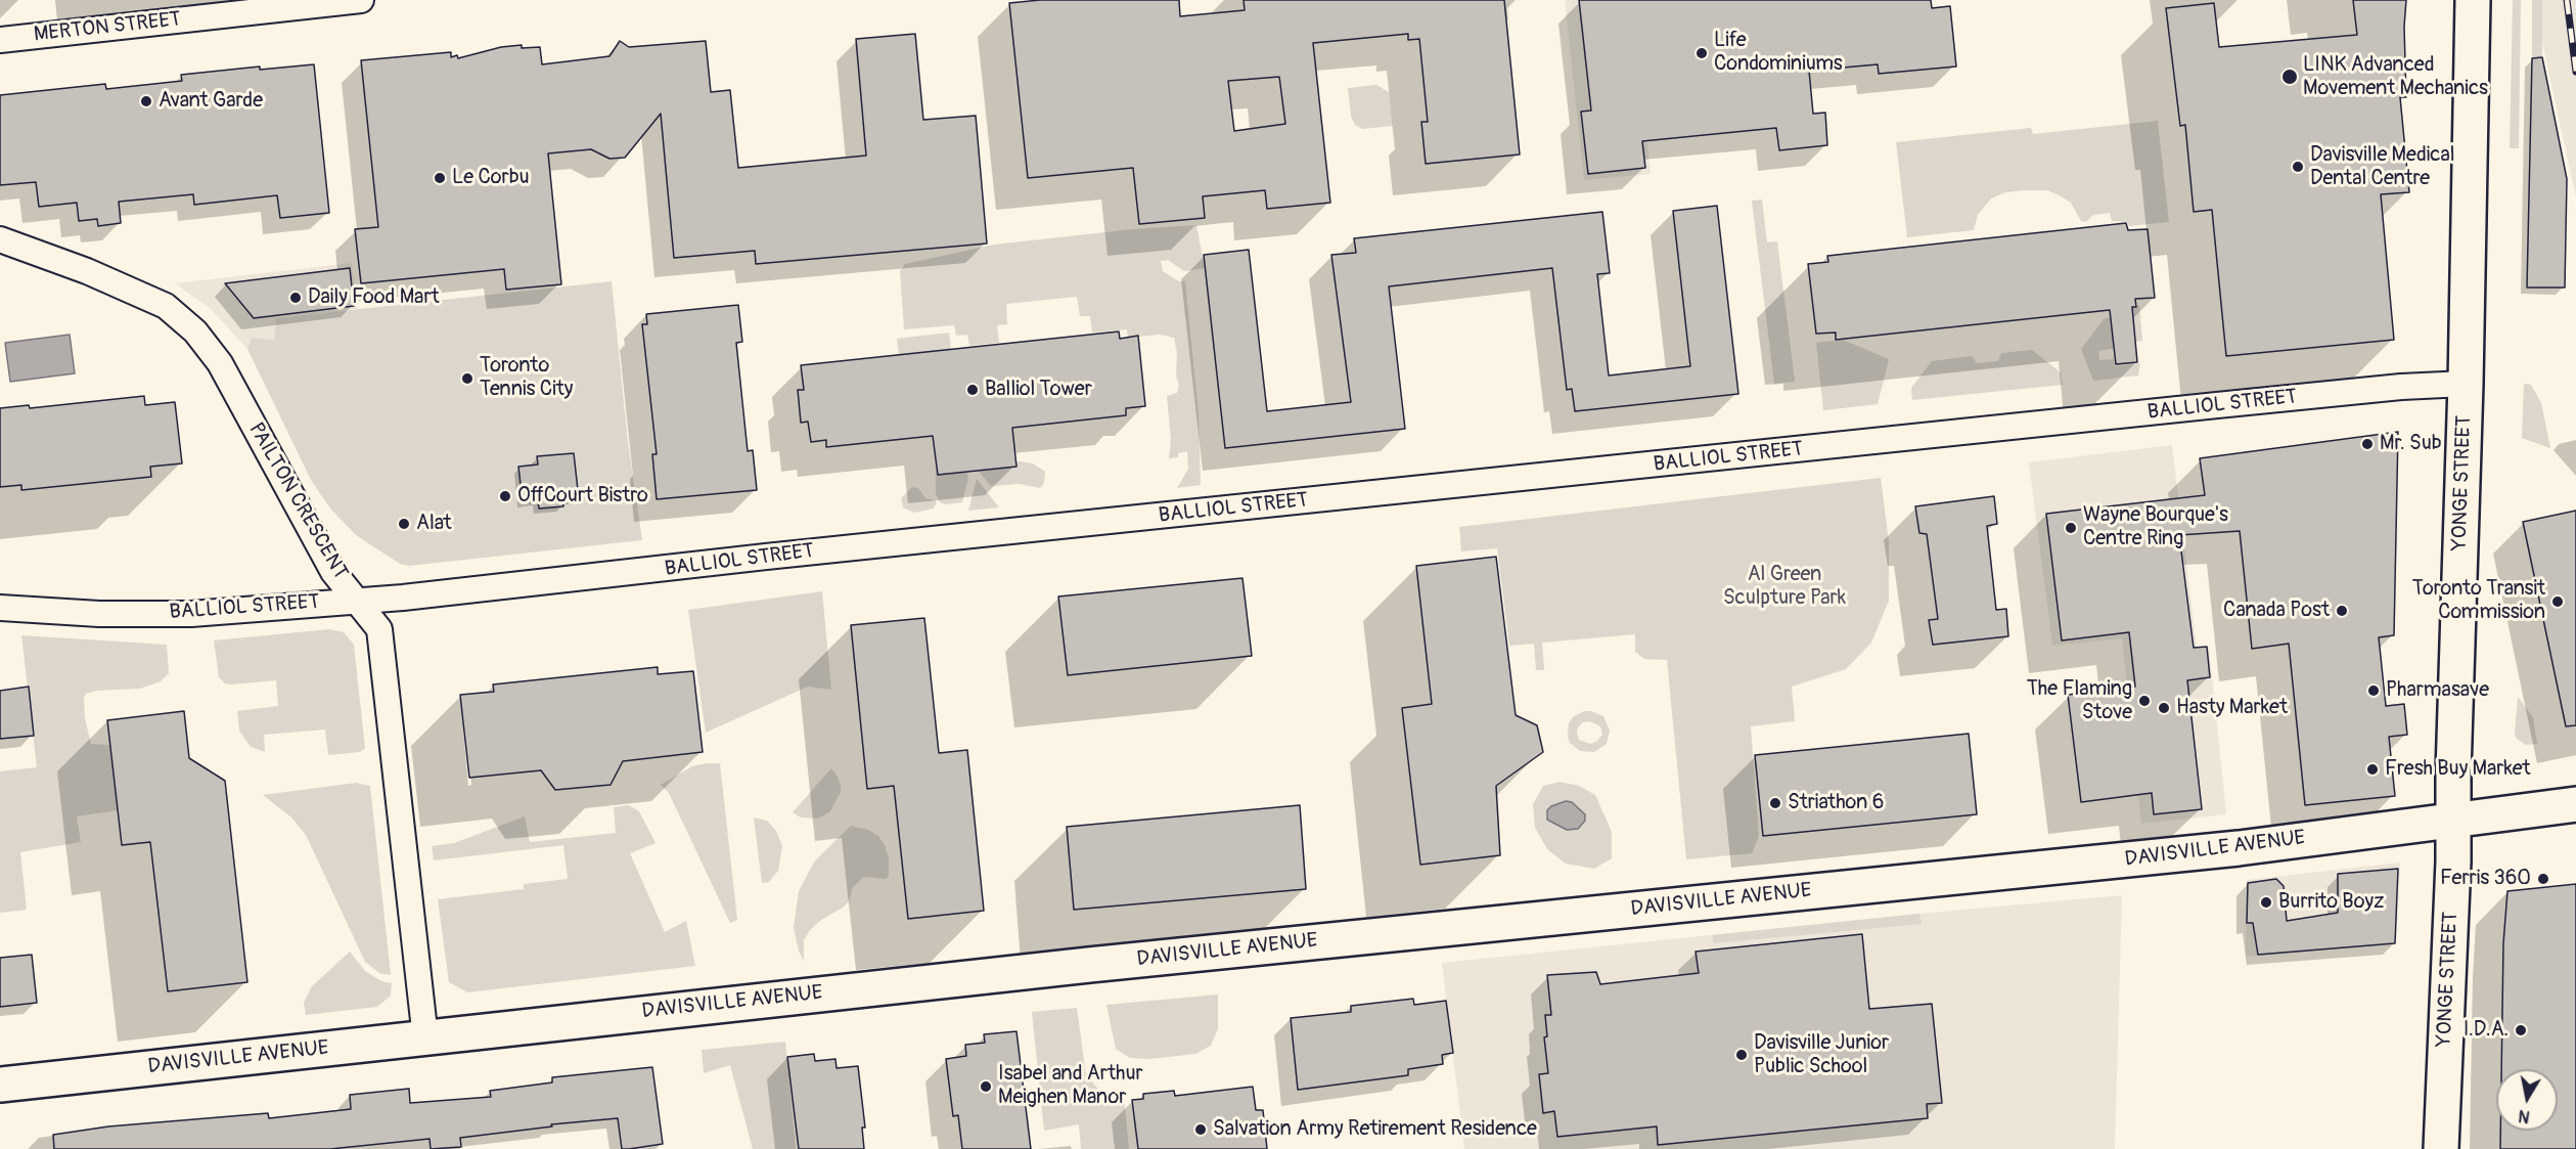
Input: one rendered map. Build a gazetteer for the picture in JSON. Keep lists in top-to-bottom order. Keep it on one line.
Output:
{"streets":{"street":["MERTON STREET","BALLIOL STREET","YONGE STREET","PAILTON CRESCENT","DAVISVILLE AVENUE"]},"crossings":[["BALLIOL STREET","YONGE STREET"],["BALLIOL STREET","PAILTON CRESCENT"],["YONGE STREET","DAVISVILLE AVENUE"],["PAILTON CRESCENT","DAVISVILLE AVENUE"]],"parks":["Al Green Sculpture Park"],"places":["Life Condominiums","LINK Advanced Movement Mechanics","Avant Garde","Davisville Medical Dental Centre","Le Corbu","Daily Food Mart","Toronto Tennis City","Balliol Tower","Mr. Sub","OffCourt Bistro","Alat","Wayne Bourque's Centre Ring","Toronto Transit Commission","Canada Post","Pharmasave","The Flaming Stove","Hasty Market","Fresh Buy Market","Striathon 6","Ferris 360","Burrito Boyz","I.D.A.","Davisville Junior Public School","Isabel and Arthur Meighen Manor","Salvation Army Retirement Residence"],"north":"bottom"}
